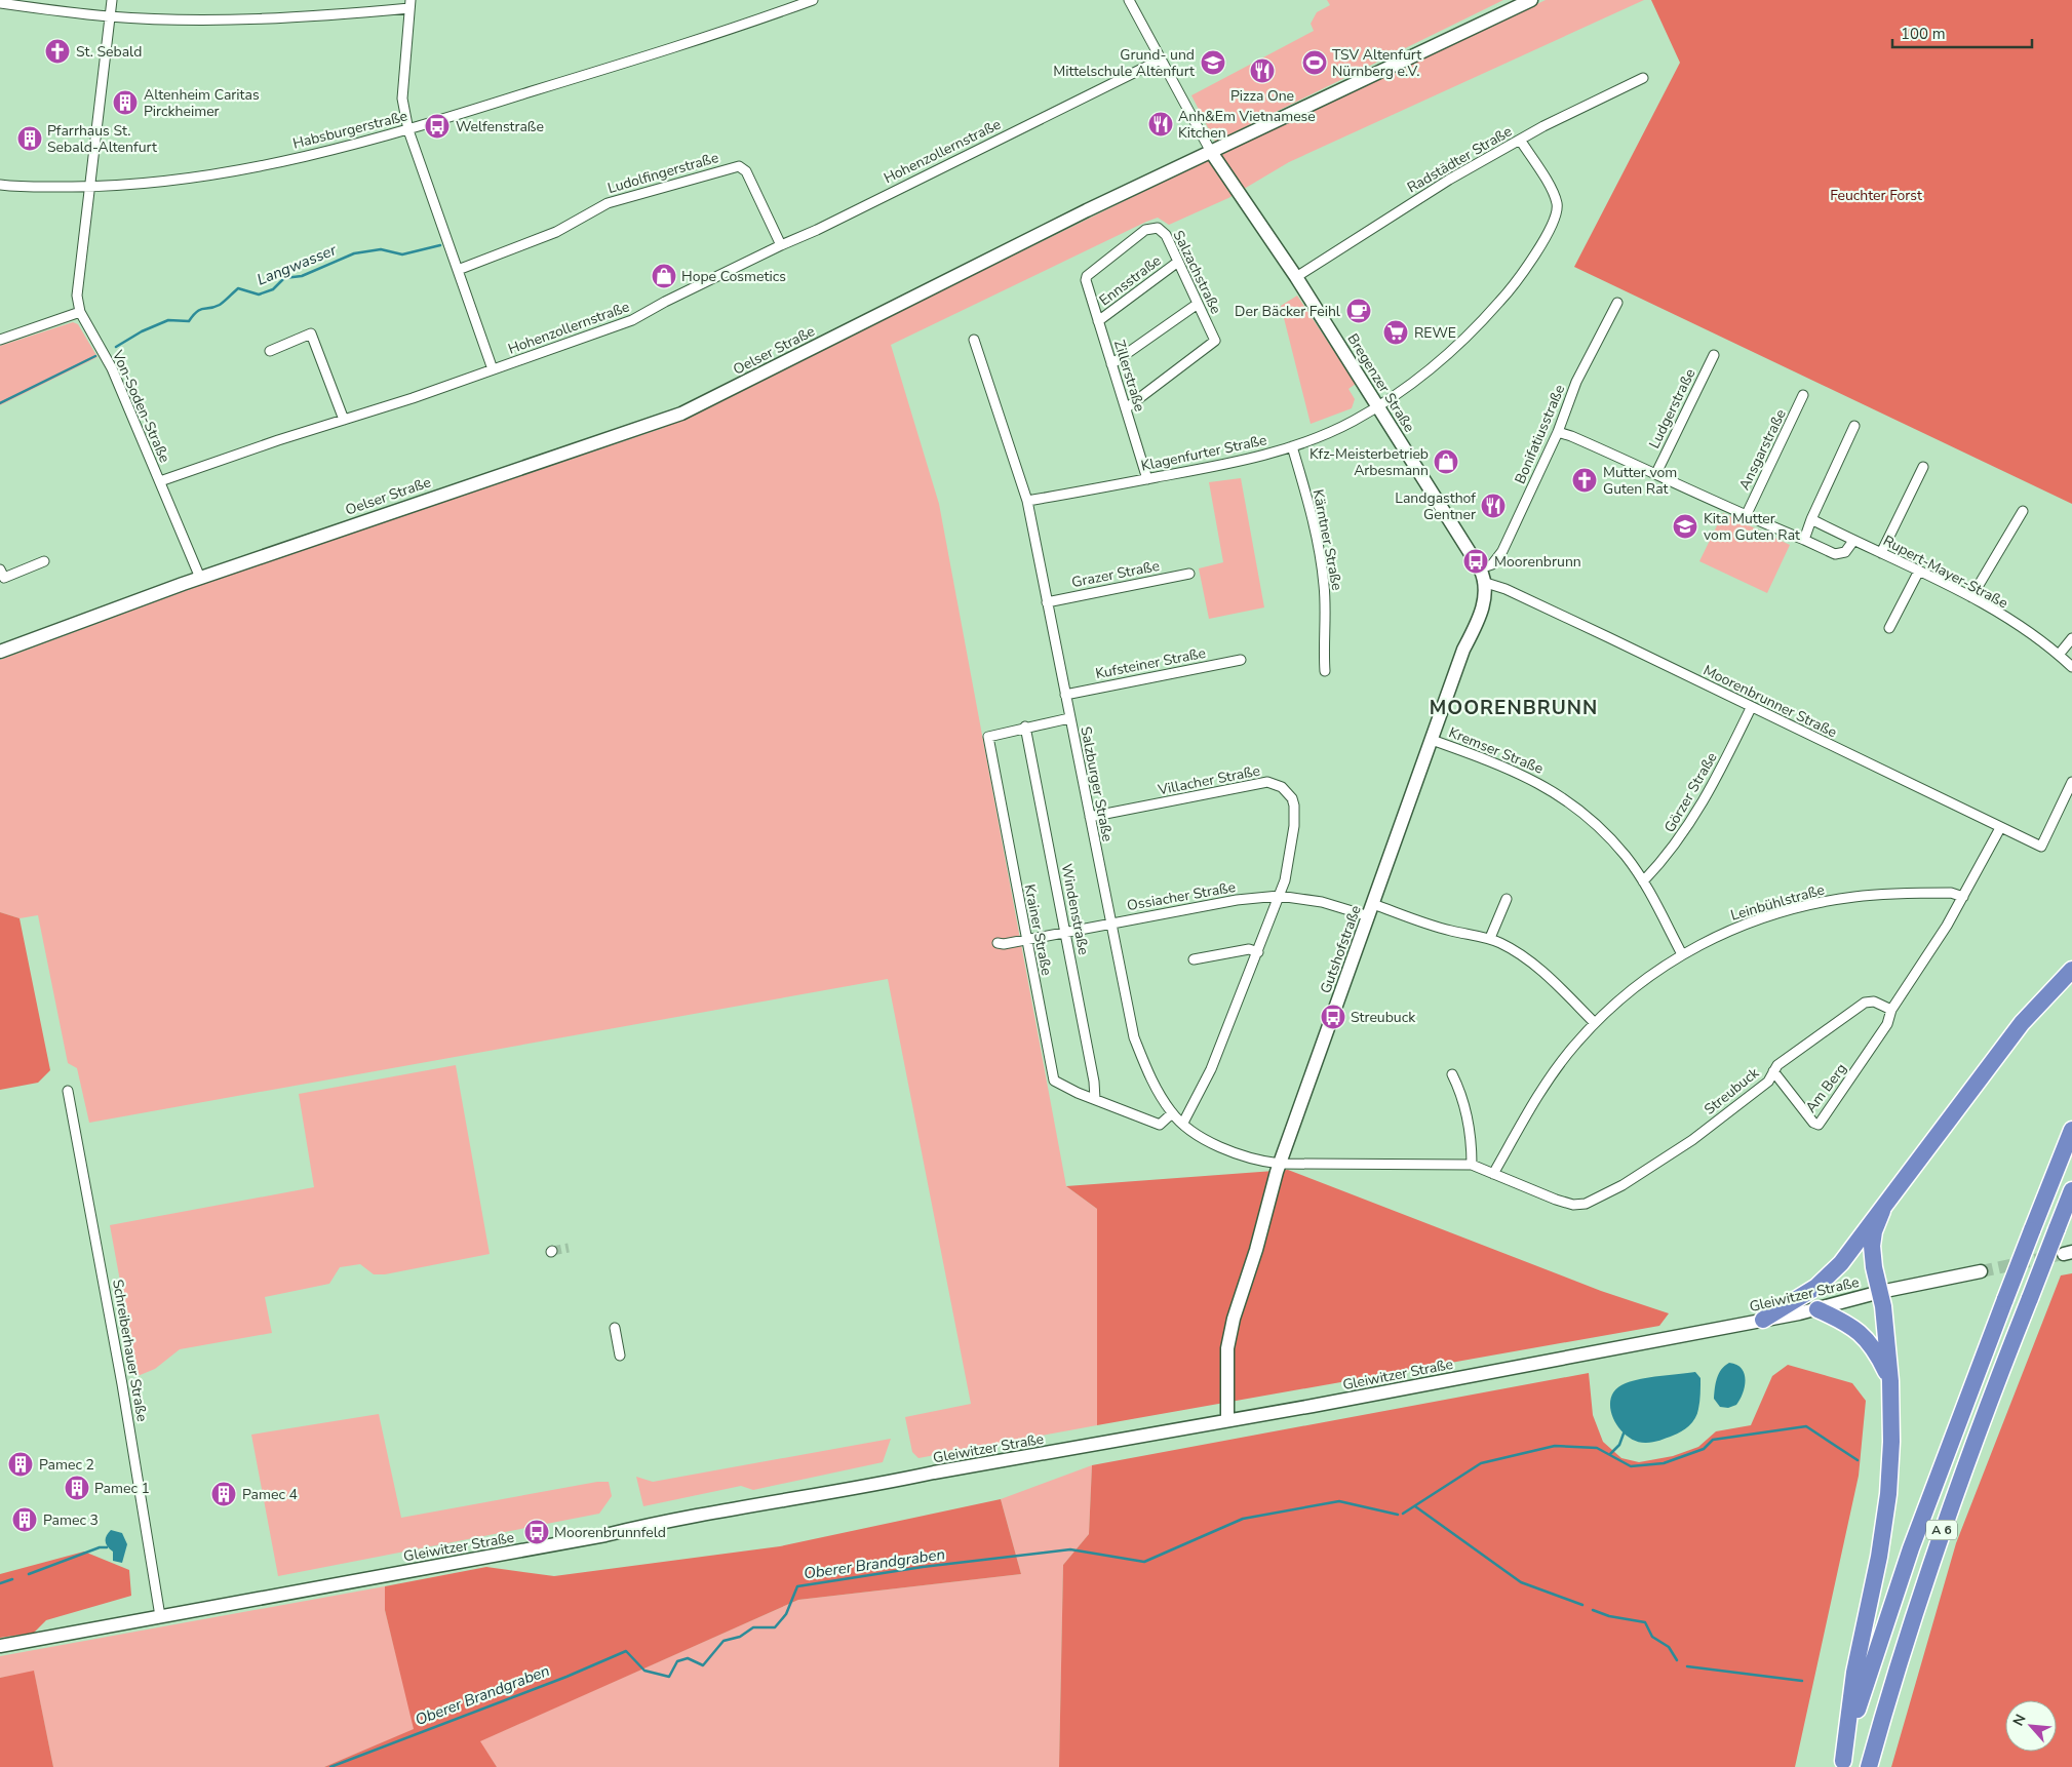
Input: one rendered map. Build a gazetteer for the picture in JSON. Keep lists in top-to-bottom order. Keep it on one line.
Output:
{"streets":{"highway":["A 6"],"main road":["Oelser Straße","Bregenzer Straße","Gutshofstraße","Gleiwitzer Straße"],"street":["Habsburgerstraße","Hohenzollernstraße","Radstädter Straße","Ludolfingerstraße","Salzachstraße","Ennsstraße","Zillerstraße","Von-Soden-Straße","Ludgerstraße","Bonifatiusstraße","Ansgarstraße","Klagenfurter Straße","Kärntner Straße","Rupert-Mayer-Straße","Grazer Straße","Kufsteiner Straße","Moorenbrunner Straße","Kremser Straße","Villacher Straße","Salzburger Straße","Görzer Straße","Ossiacher Straße","Leinbühlstraße","Windenstraße","Krainer Straße","Am Berg","Streubuck","Schreiberhauer Straße"]},"crossings":[["Habsburgerstraße","Von-Soden-Straße"],["Hohenzollernstraße","Ludolfingerstraße"],["Hohenzollernstraße","Von-Soden-Straße"],["Radstädter Straße","Bregenzer Straße"],["Radstädter Straße","Klagenfurter Straße"],["Salzachstraße","Ennsstraße"],["Salzachstraße","Zillerstraße"],["Ennsstraße","Zillerstraße"],["Oelser Straße","Bregenzer Straße"],["Oelser Straße","Von-Soden-Straße"],["Zillerstraße","Klagenfurter Straße"],["Bregenzer Straße","Bonifatiusstraße"],["Bregenzer Straße","Klagenfurter Straße"],["Bregenzer Straße","Moorenbrunner Straße"],["Bregenzer Straße","Gutshofstraße"],["Klagenfurter Straße","Kärntner Straße"],["Klagenfurter Straße","Salzburger Straße"],["Grazer Straße","Salzburger Straße"],["Kufsteiner Straße","Salzburger Straße"],["Moorenbrunner Straße","Görzer Straße"],["Moorenbrunner Straße","Gutshofstraße"],["Kremser Straße","Görzer Straße"],["Kremser Straße","Leinbühlstraße"],["Kremser Straße","Gutshofstraße"],["Villacher Straße","Salzburger Straße"],["Villacher Straße","Ossiacher Straße"],["Salzburger Straße","Ossiacher Straße"],["Salzburger Straße","Krainer Straße"],["Salzburger Straße","Gutshofstraße"],["Salzburger Straße","Streubuck"],["Ossiacher Straße","Windenstraße"],["Ossiacher Straße","Krainer Straße"],["Ossiacher Straße","Gutshofstraße"],["Leinbühlstraße","Streubuck"],["Windenstraße","Krainer Straße"],["Gutshofstraße","Streubuck"],["Gutshofstraße","Gleiwitzer Straße"],["Am Berg","Streubuck"],["Gleiwitzer Straße","Schreiberhauer Straße"]],"districts":["MOORENBRUNN"],"water":["Langwasser","Oberer Brandgraben"],"parks":["Feuchter Forst"],"places":{"church":["St. Sebald","Mutter vom Guten Rat"],"school or university":["Grund- und Mittelschule Altenfurt","Kita Mutter vom Guten Rat"],"sports":["TSV Altenfurt Nürnberg e.V."],"restaurant":["Pizza One","Anh&Em Vietnamese Kitchen","Landgasthof Gentner"],"building":["Altenheim Caritas Pirckheimer","Pfarrhaus St. Sebald-Altenfurt","Pamec 2","Pamec 1","Pamec 4","Pamec 3"],"bus stop":["Welfenstraße","Moorenbrunn","Streubuck","Moorenbrunnfeld"],"shop":["Hope Cosmetics","Kfz-Meisterbetrieb Arbesmann"],"cafe":["Der Bäcker Feihl"],"supermarket":["REWE"]},"scale_bar":"100 m","north":"top left"}
